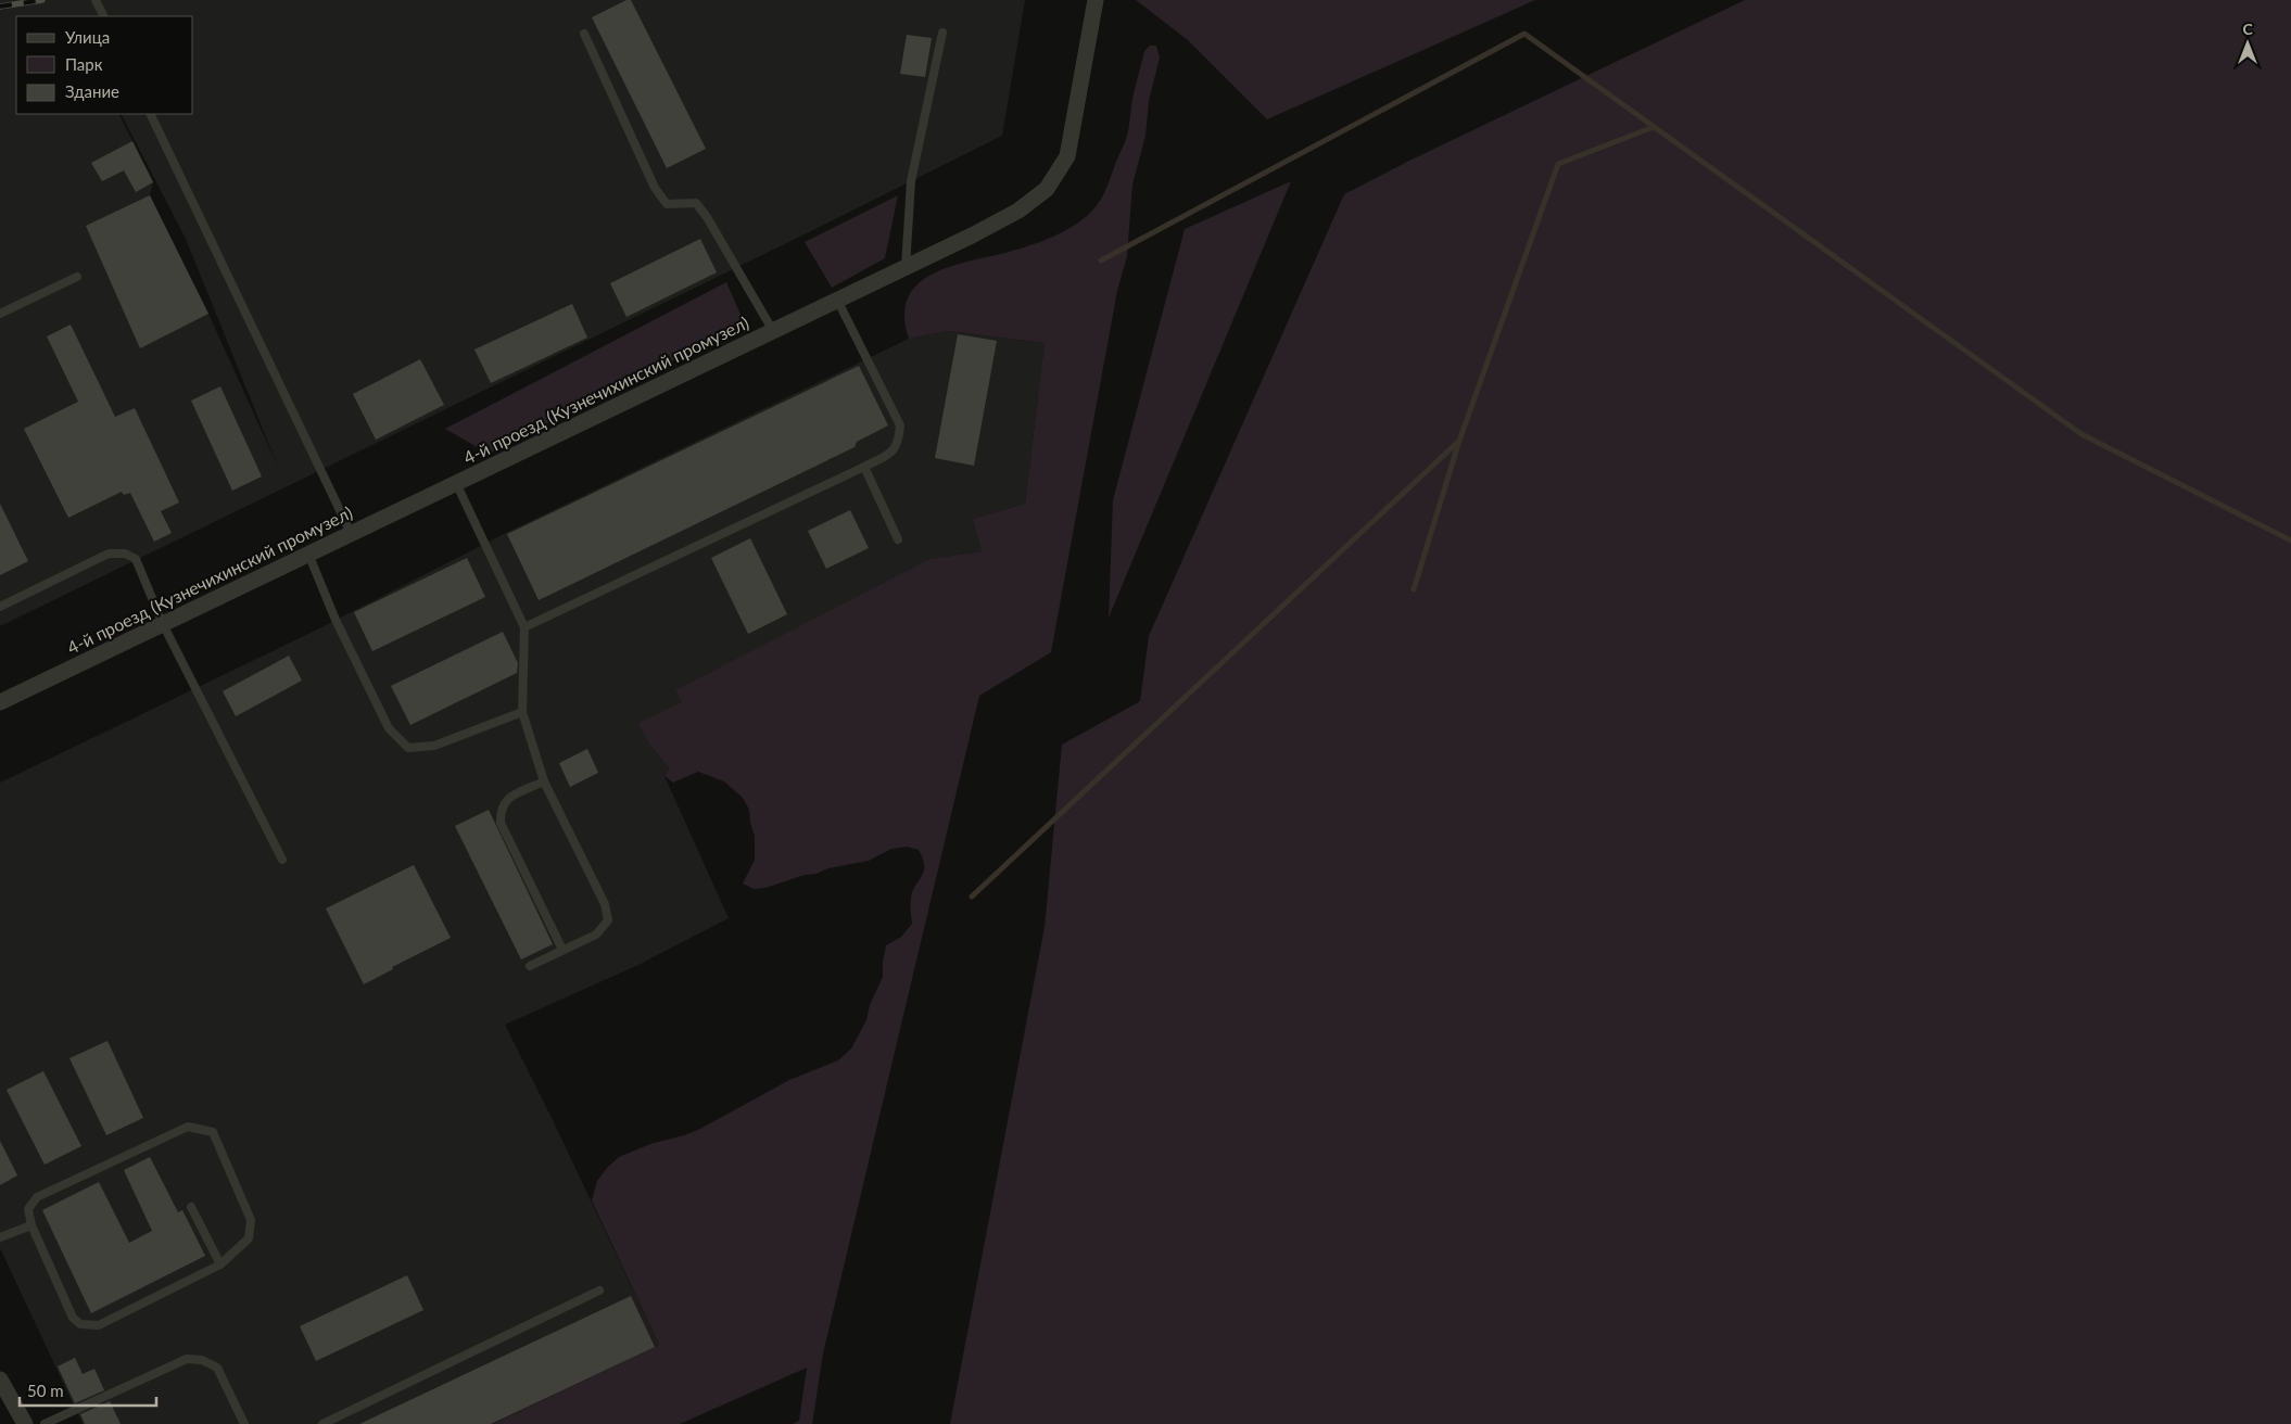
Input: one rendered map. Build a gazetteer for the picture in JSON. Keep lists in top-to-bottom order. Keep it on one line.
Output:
{"streets":{"street":["4-й проезд (Кузнечихинский промузел)"]},"legend":["Улица","Парк","Здание"],"scale_bar":"50 m","north":"top"}
